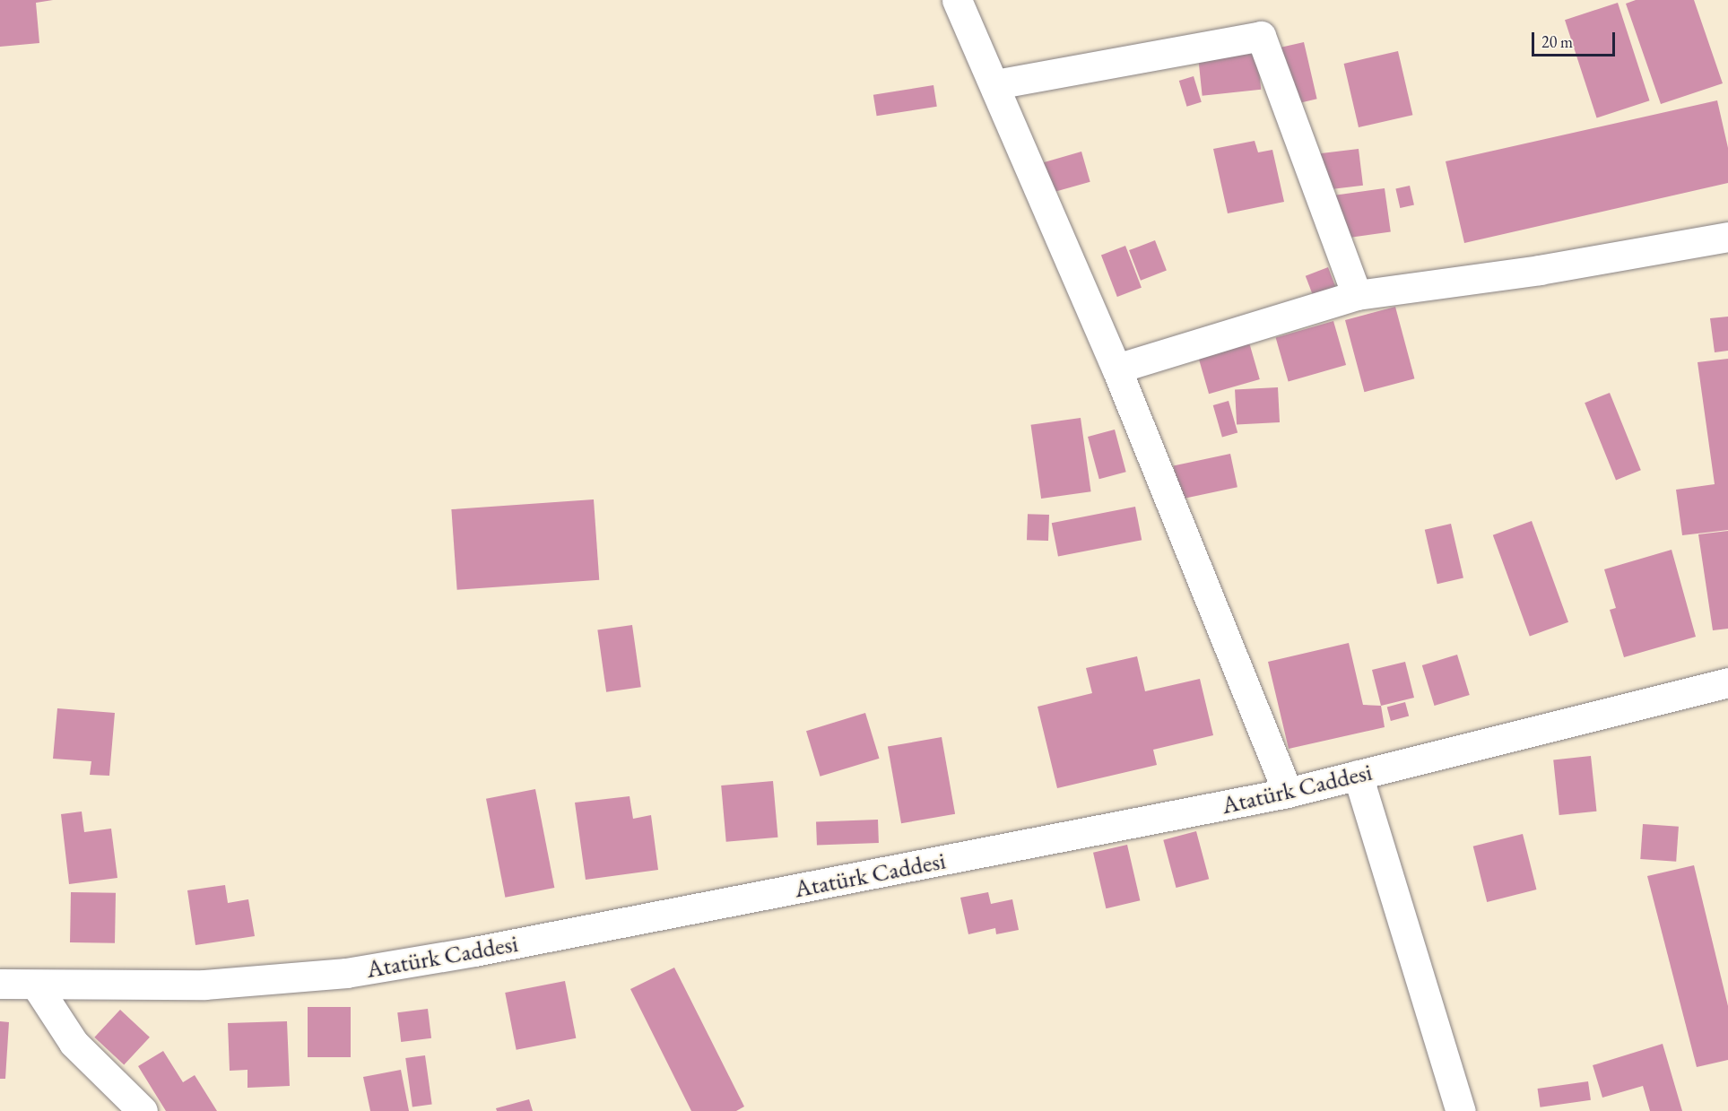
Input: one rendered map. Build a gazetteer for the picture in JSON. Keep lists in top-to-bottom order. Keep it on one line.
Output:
{"streets":{"street":["Atatürk Caddesi"]},"scale_bar":"20 m"}
